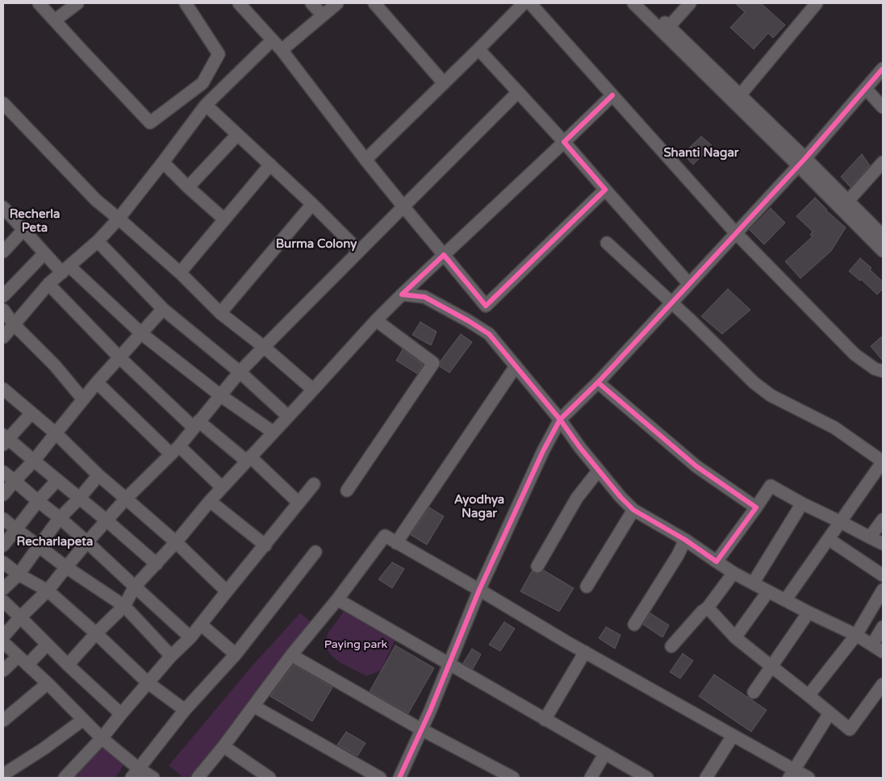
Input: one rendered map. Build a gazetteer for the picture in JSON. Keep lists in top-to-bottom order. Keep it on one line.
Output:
{"districts":["Shanti Nagar","Recherla Peta","Burma Colony","Ayodhya Nagar","Recharlapeta"],"parks":["Paying park"]}
